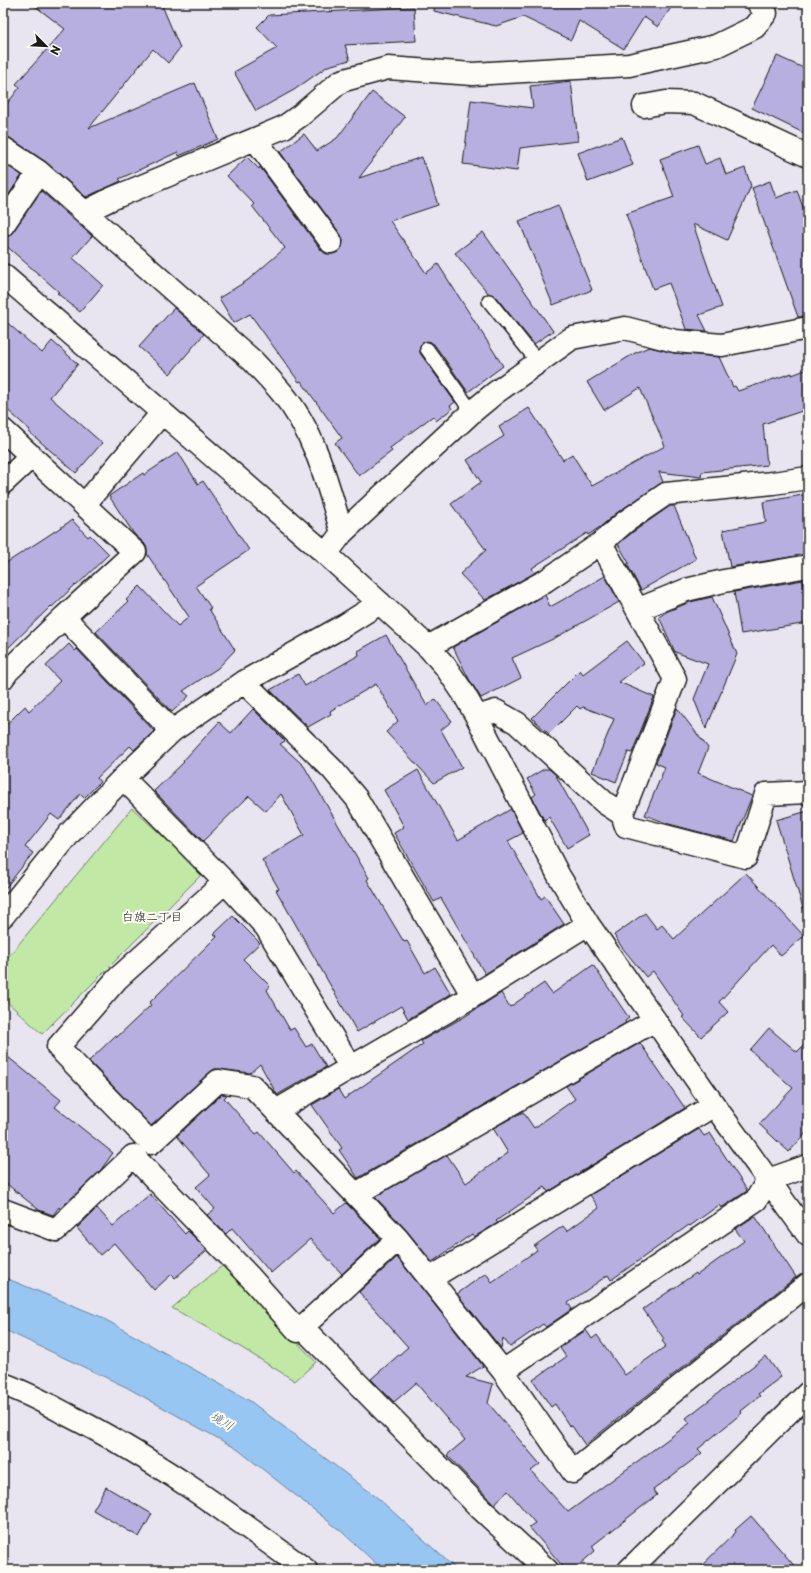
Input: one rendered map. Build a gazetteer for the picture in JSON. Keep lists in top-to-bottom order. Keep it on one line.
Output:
{"districts":["白旗二丁目"],"water":["境川"],"north":"bottom right"}
